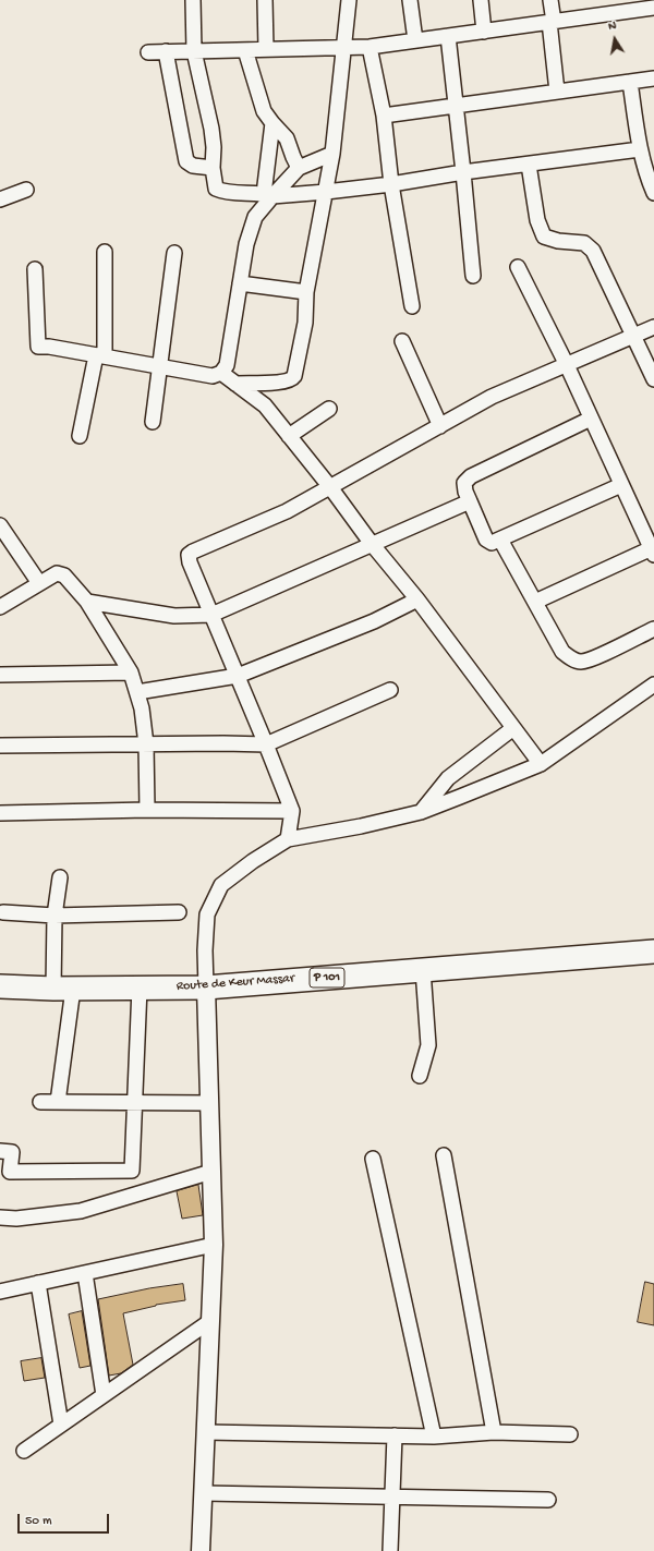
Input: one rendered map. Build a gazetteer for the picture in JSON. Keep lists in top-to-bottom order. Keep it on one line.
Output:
{"streets":{"main road":["P 101","Route de Keur Massar"]},"scale_bar":"50 m","north":"top"}
